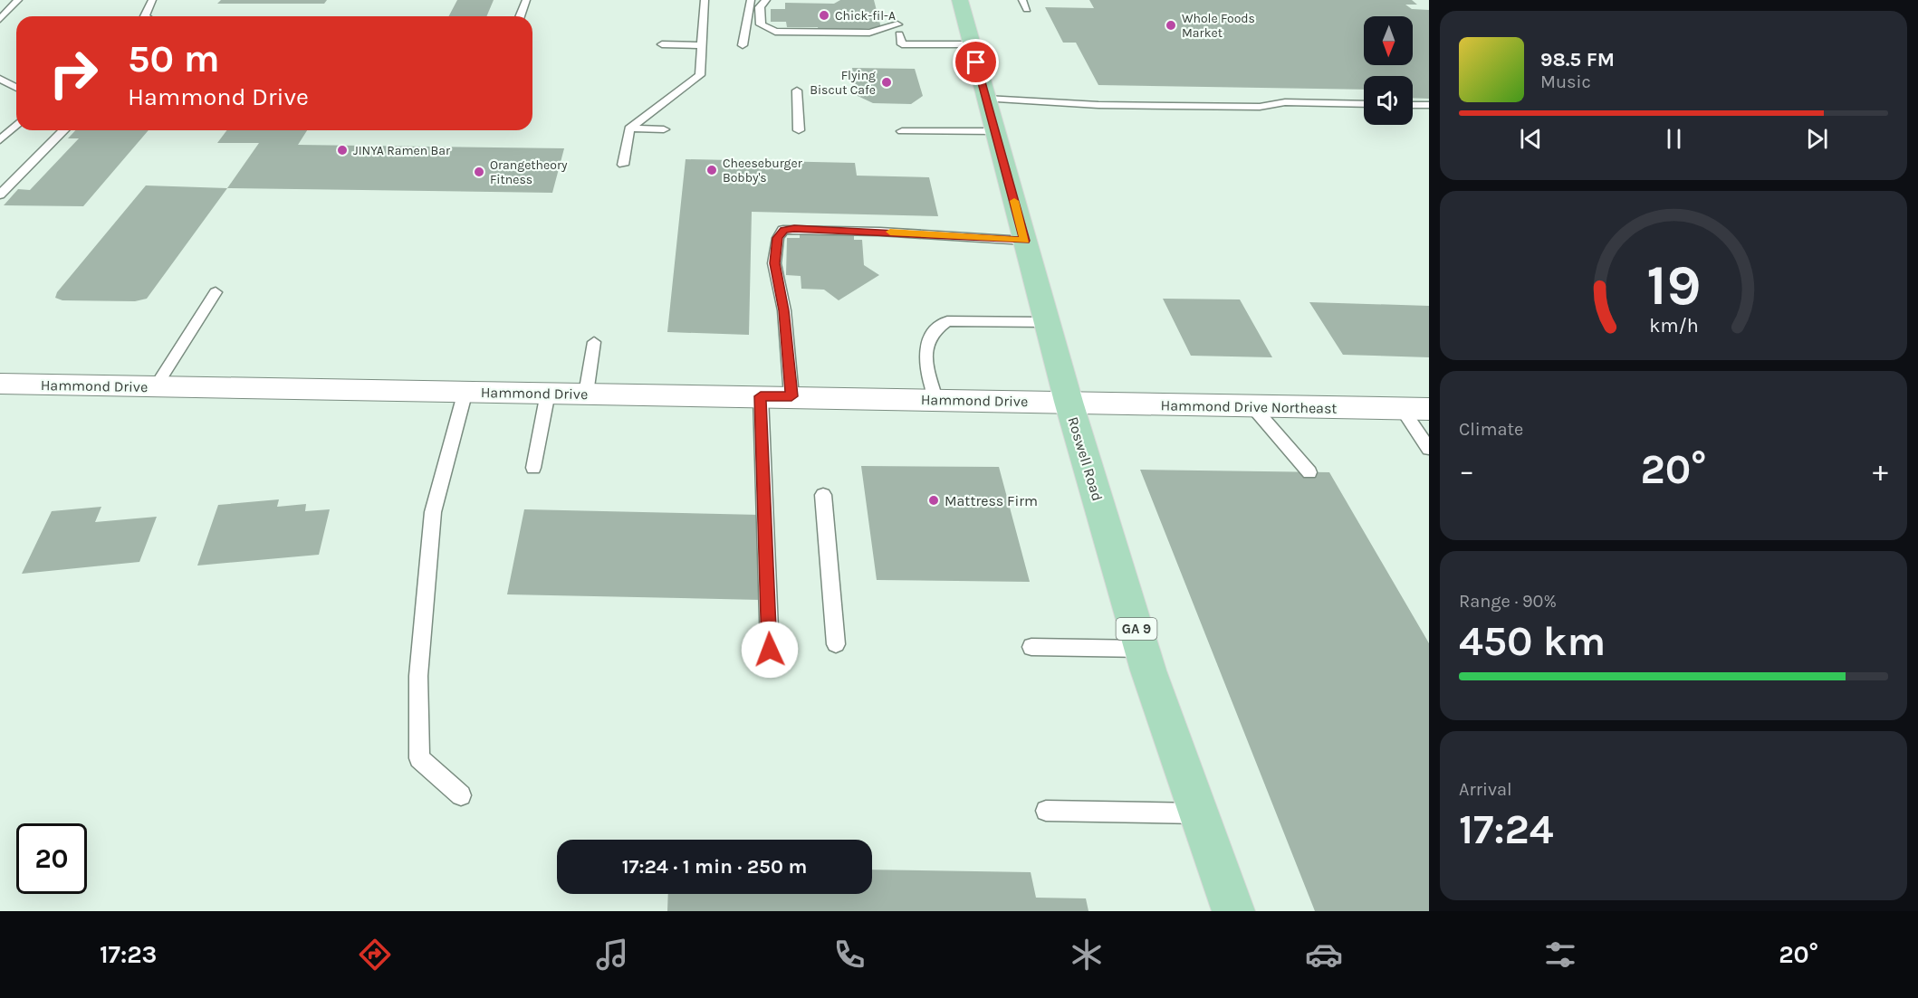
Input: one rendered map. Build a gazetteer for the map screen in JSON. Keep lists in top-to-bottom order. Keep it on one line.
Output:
{"streets":{"main road":["Roswell Road","GA 9"],"street":["Hammond Drive","Hammond Drive Northeast"]},"crossings":[["Hammond Drive","Hammond Drive Northeast"],["Hammond Drive","Roswell Road"],["Hammond Drive Northeast","Roswell Road"]],"places":["Chick-fil-A","Whole Foods Market","Flying Biscut Cafe","JINYA Ramen Bar","Cheeseburger Bobby's","Orangetheory Fitness","Mattress Firm"],"north":"bottom","page":{"turn":["50 m","Hammond Drive"],"song":["98.5 FM","Music"],"tile":["Climate",["Range · 90%","450 km"],["Arrival","17:24"]],"heat":["−","20°","+"],"limit":"20","trip":"17:24 · 1 min · 250 m","tabs":["17:23","20°"],"gauge":["19","km/h"]}}
